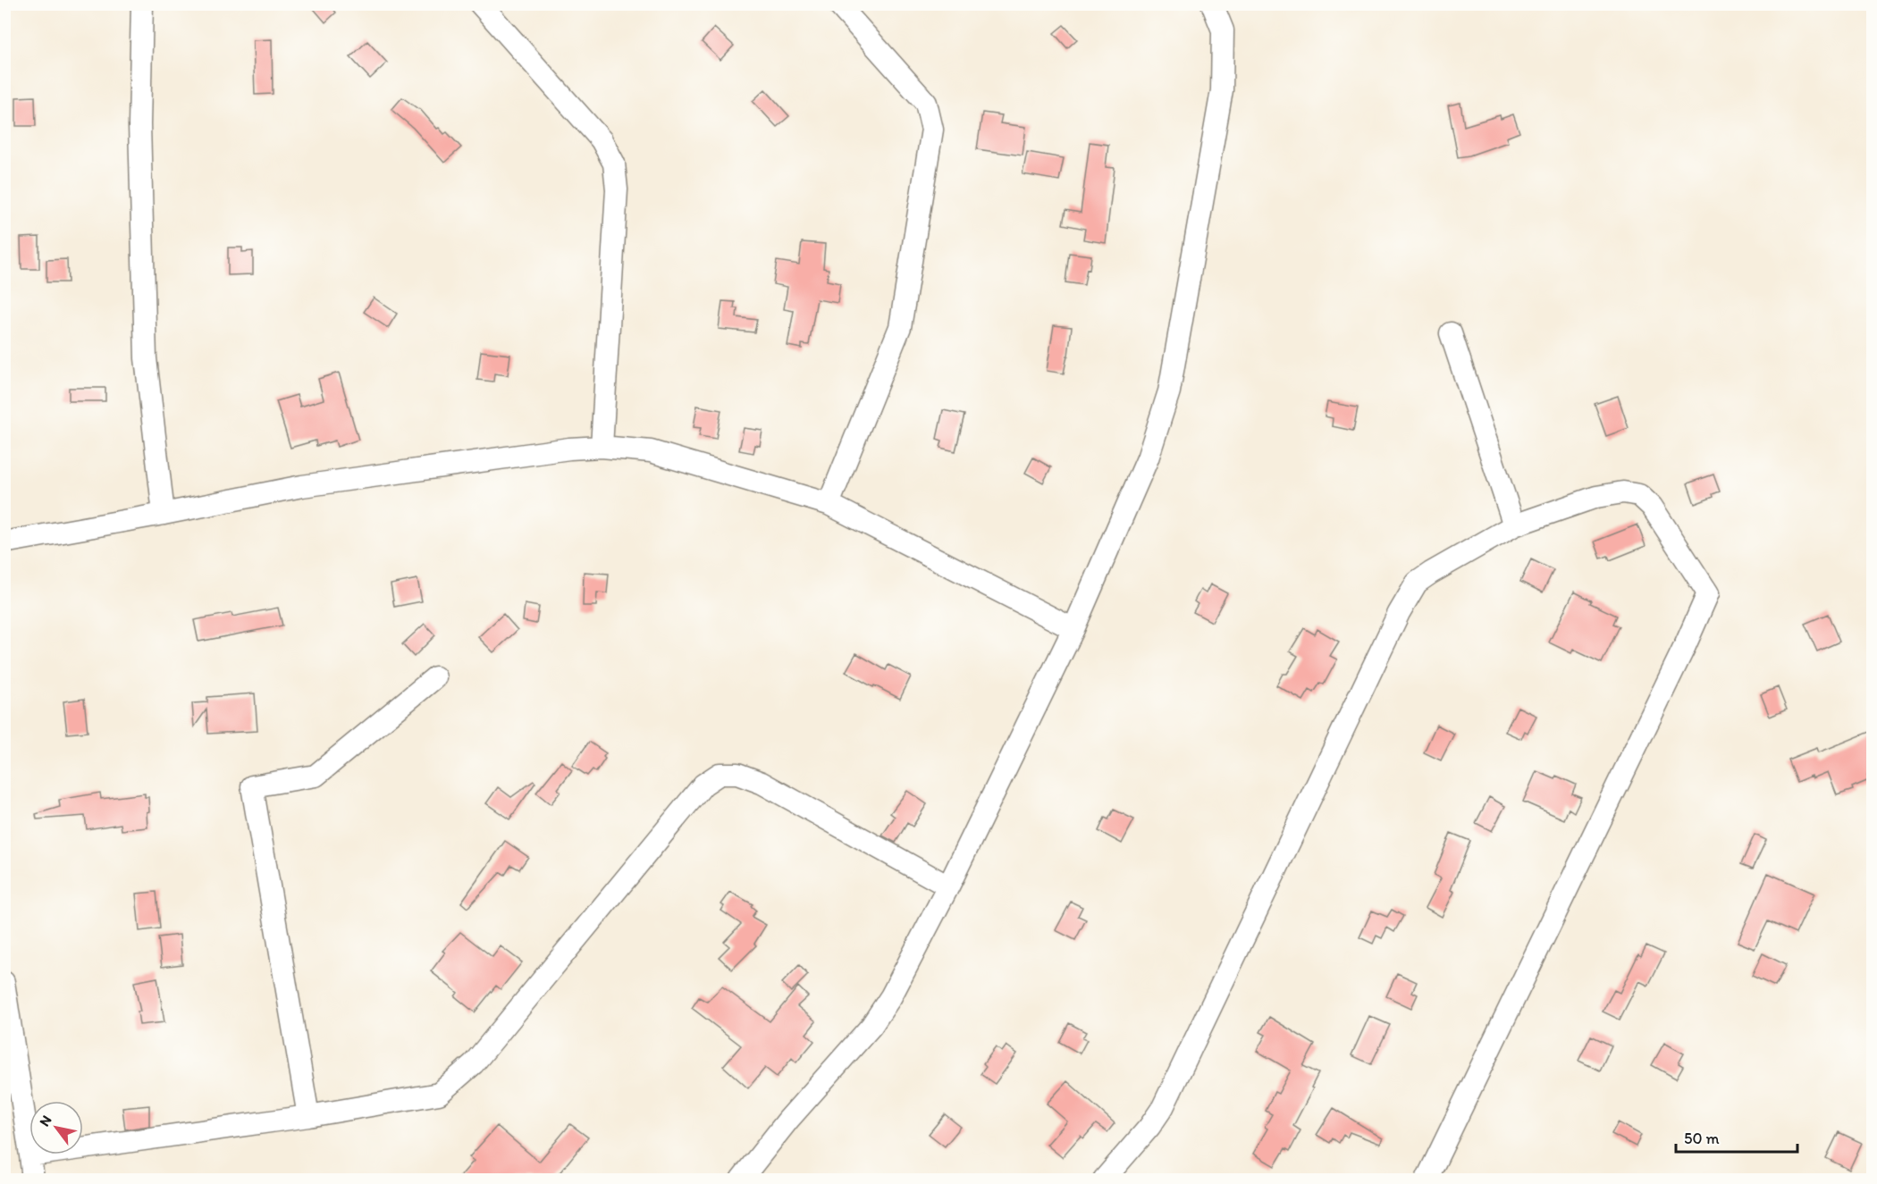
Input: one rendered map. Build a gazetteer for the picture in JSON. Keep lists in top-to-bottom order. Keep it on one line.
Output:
{"scale_bar":"50 m","north":"top left"}
